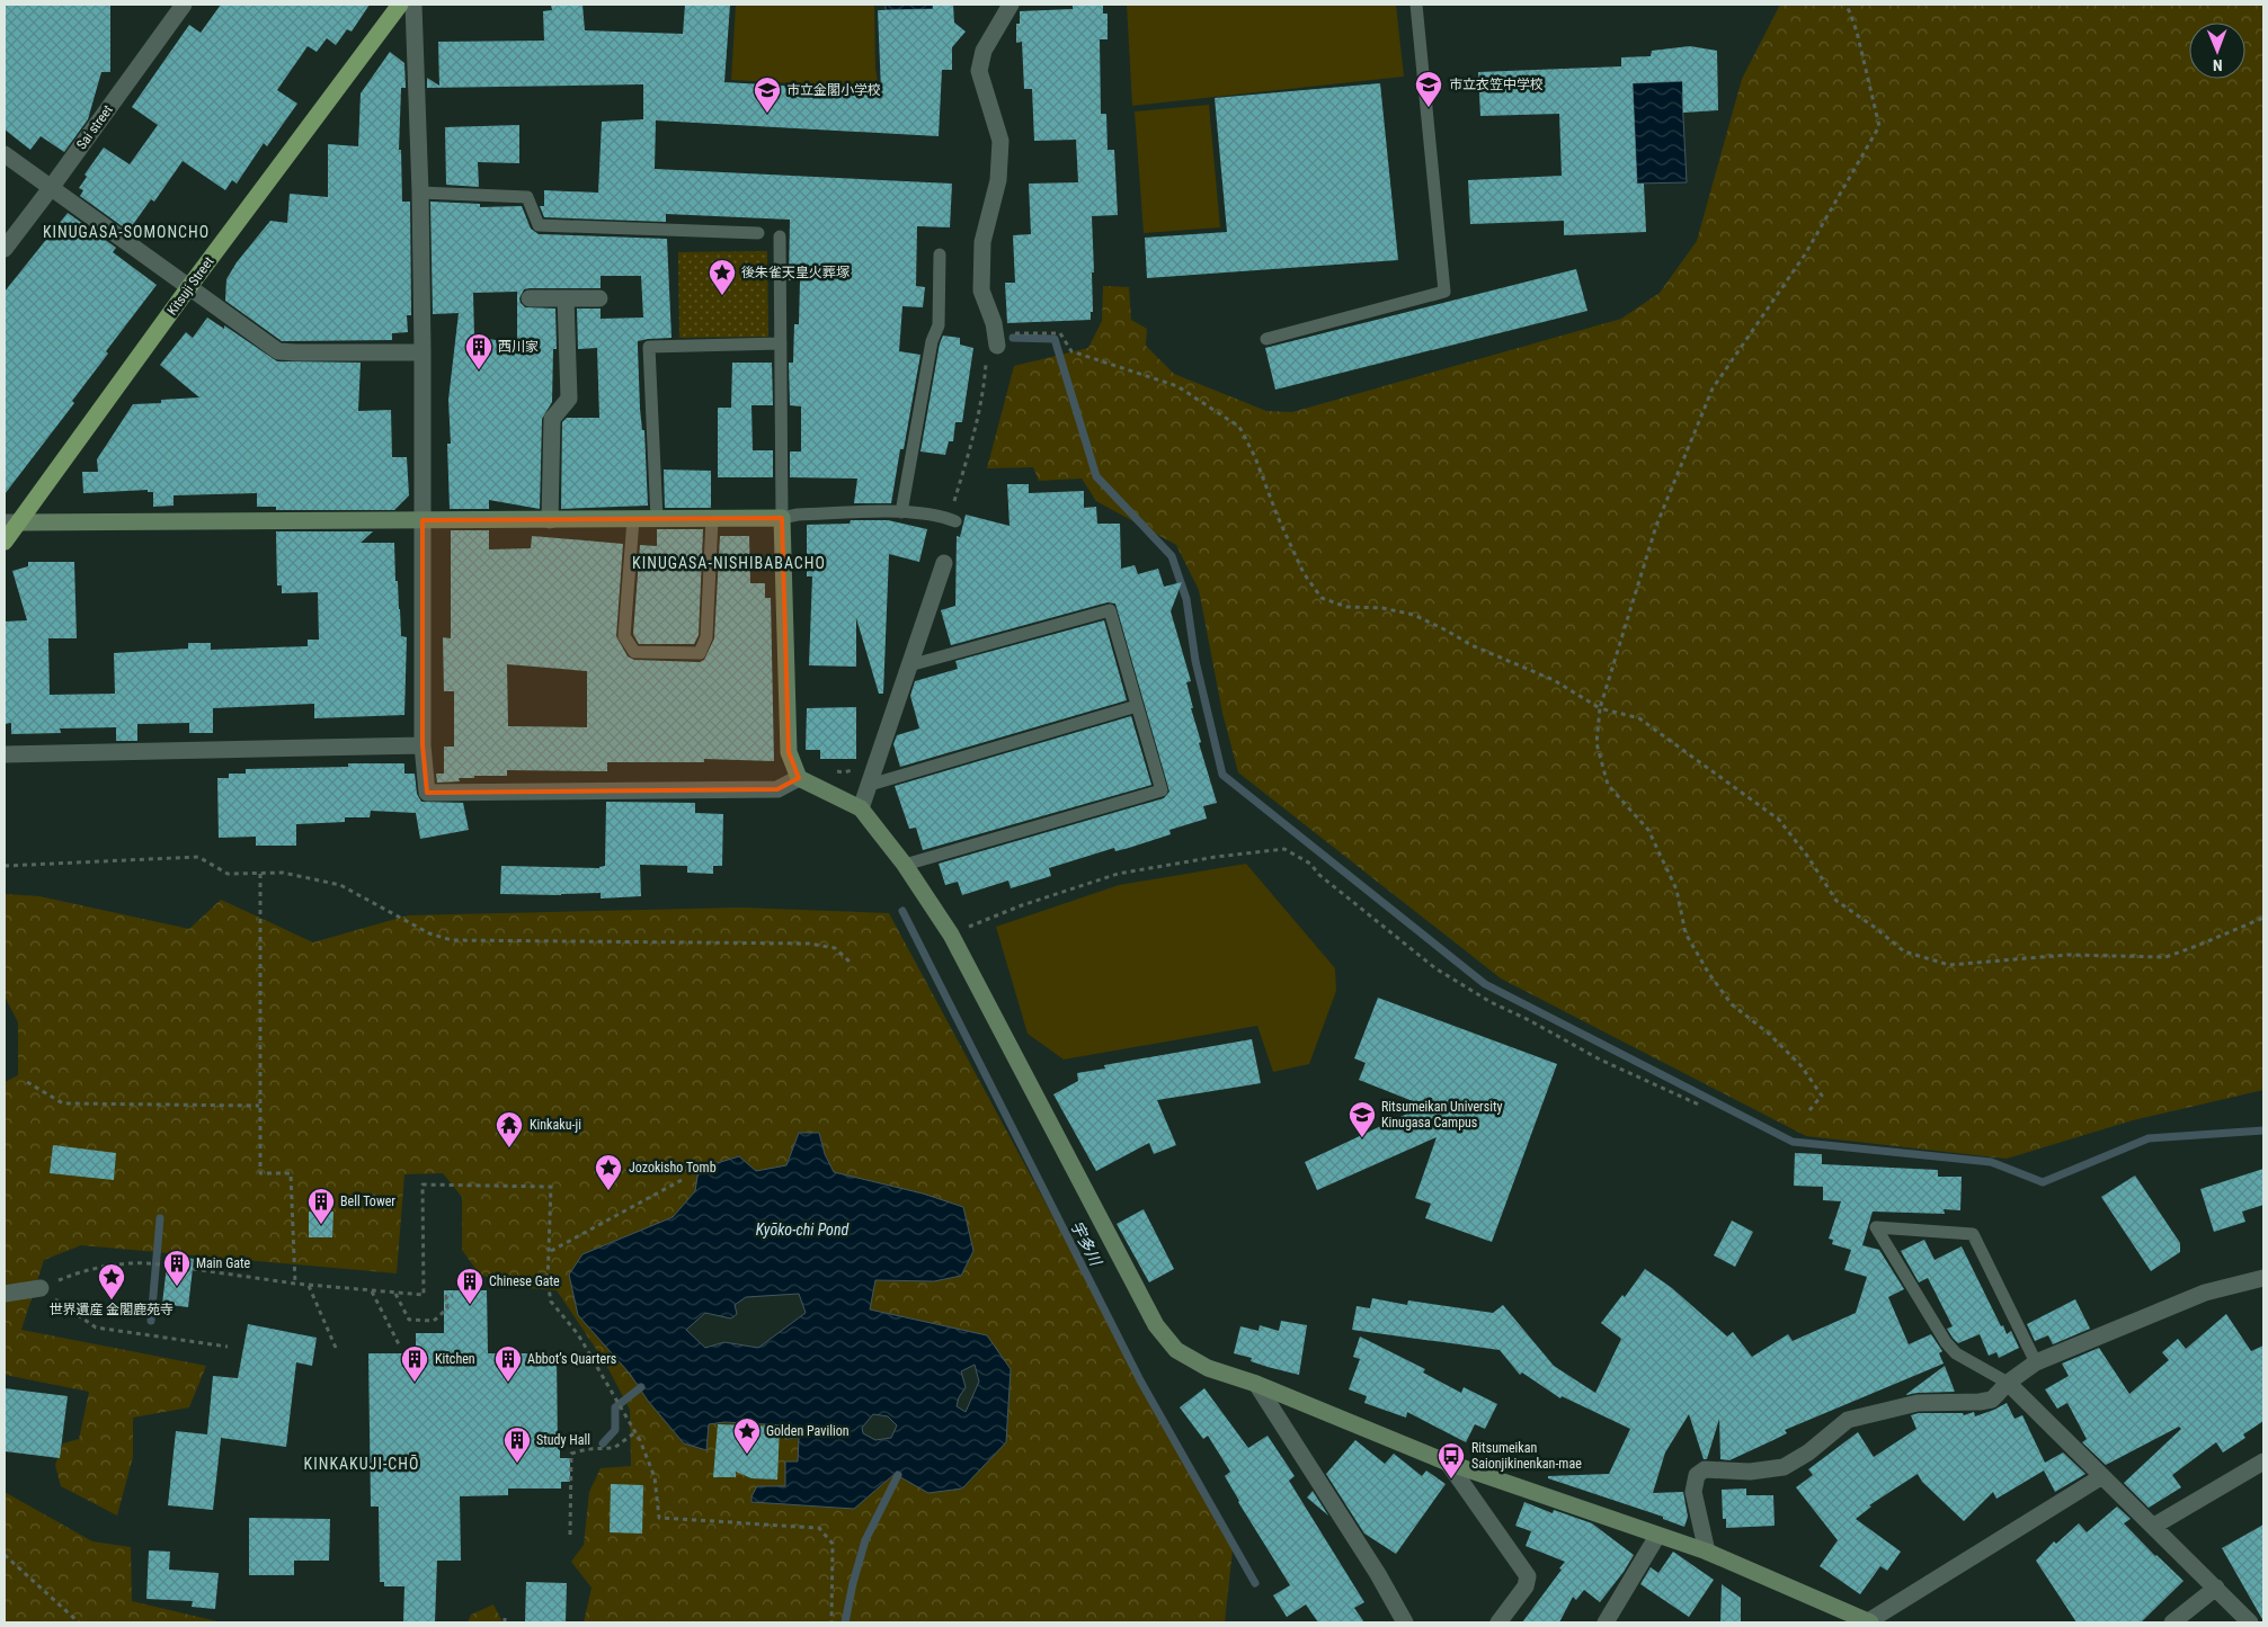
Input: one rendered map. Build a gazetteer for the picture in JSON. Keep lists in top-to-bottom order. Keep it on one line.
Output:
{"streets":{"main road":["Kitsuji Street"],"street":["Sai street"]},"districts":["KINUGASA-SOMONCHO","KINUGASA-NISHIBABACHO","KINKAKUJI-CHŌ"],"water":["Kyōko-chi Pond","宇多川"],"places":{"school or university":["市立衣笠中学校","市立金閣小学校","Ritsumeikan University Kinugasa Campus"],"place":["後朱雀天皇火葬塚","Jozokisho Tomb","世界遺産 金閣鹿苑寺","Golden Pavilion"],"building":["西川家","Bell Tower","Main Gate","Chinese Gate","Kitchen","Abbot’s Quarters","Study Hall"],"temple":["Kinkaku-ji"],"bus stop":["Ritsumeikan Saionjikinenkan-mae"]},"north":"bottom"}
